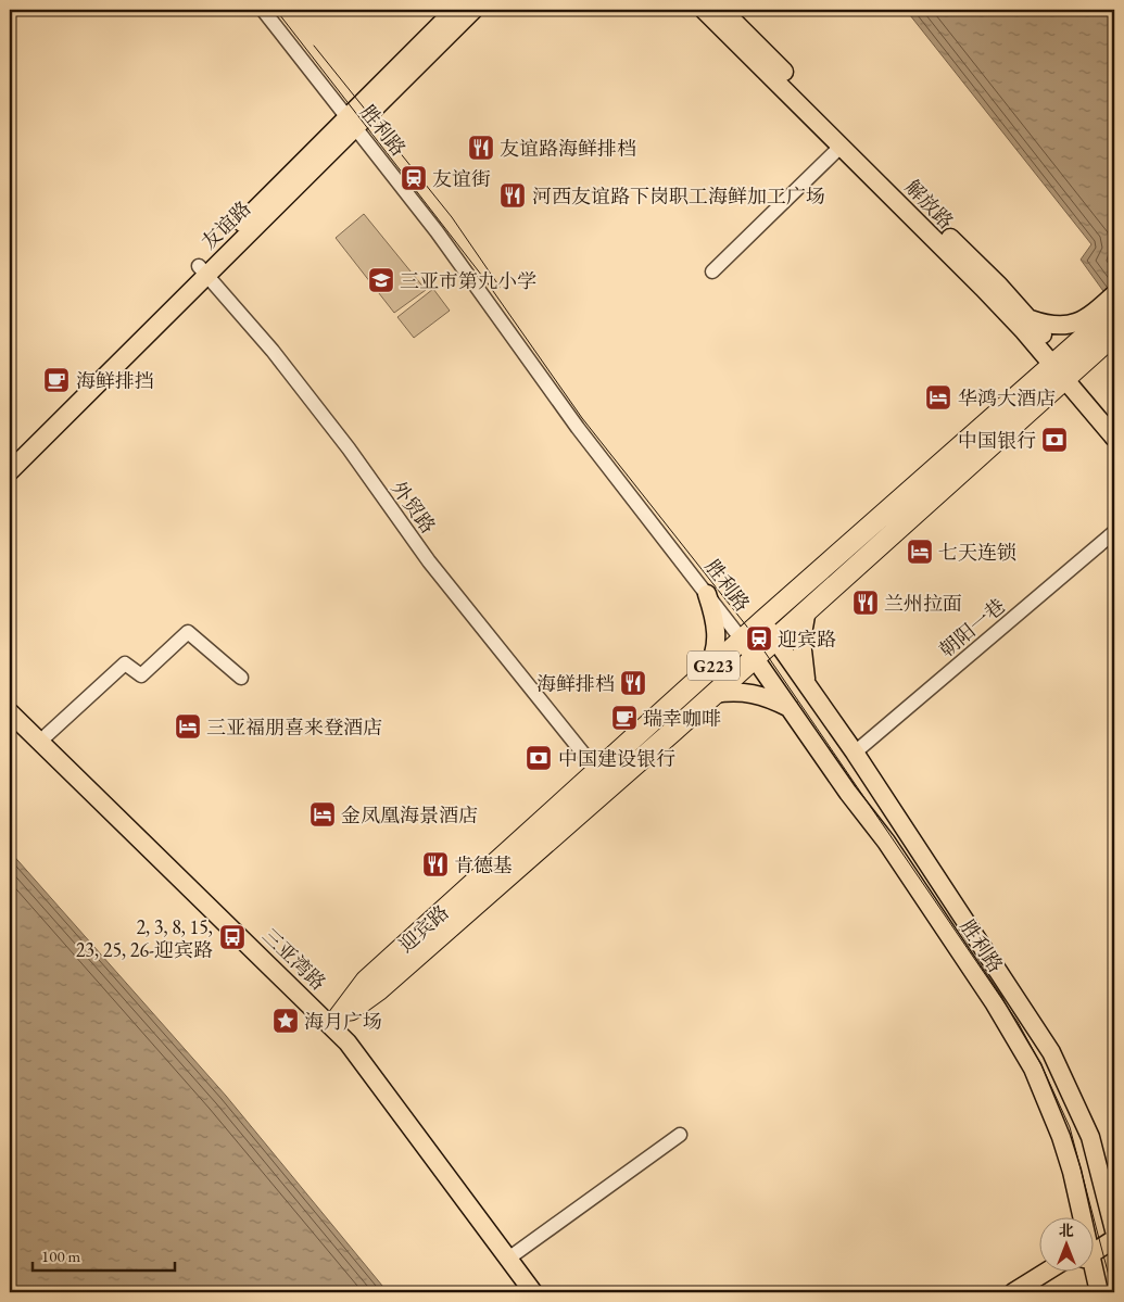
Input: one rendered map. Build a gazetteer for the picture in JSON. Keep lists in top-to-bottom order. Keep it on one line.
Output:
{"streets":{"highway":["G223","迎宾路"],"main road":["胜利路","解放路","友谊路","三亚湾路"],"street":["外贸路","朝阳一巷"]},"crossings":[["胜利路","友谊路"],["胜利路","朝阳一巷"],["胜利路","迎宾路"],["解放路","迎宾路"],["友谊路","外贸路"],["外贸路","迎宾路"],["迎宾路","三亚湾路"]],"places":{"restaurant":["友谊路海鲜排档","河西友谊路下岗职工海鲜加工广场","兰州拉面","海鲜排档","肯德基"],"station":["友谊街","迎宾路"],"school or university":["三亚市第九小学"],"cafe":["海鲜排挡","瑞幸咖啡"],"hotel":["华鸿大酒店","七天连锁","三亚福朋喜来登酒店","金凤凰海景酒店"],"bank":["中国银行","中国建设银行"],"bus stop":["2, 3, 8, 15, 23, 25, 26-迎宾路"],"place":["海月广场"]},"scale_bar":"100 m","north":"top"}
